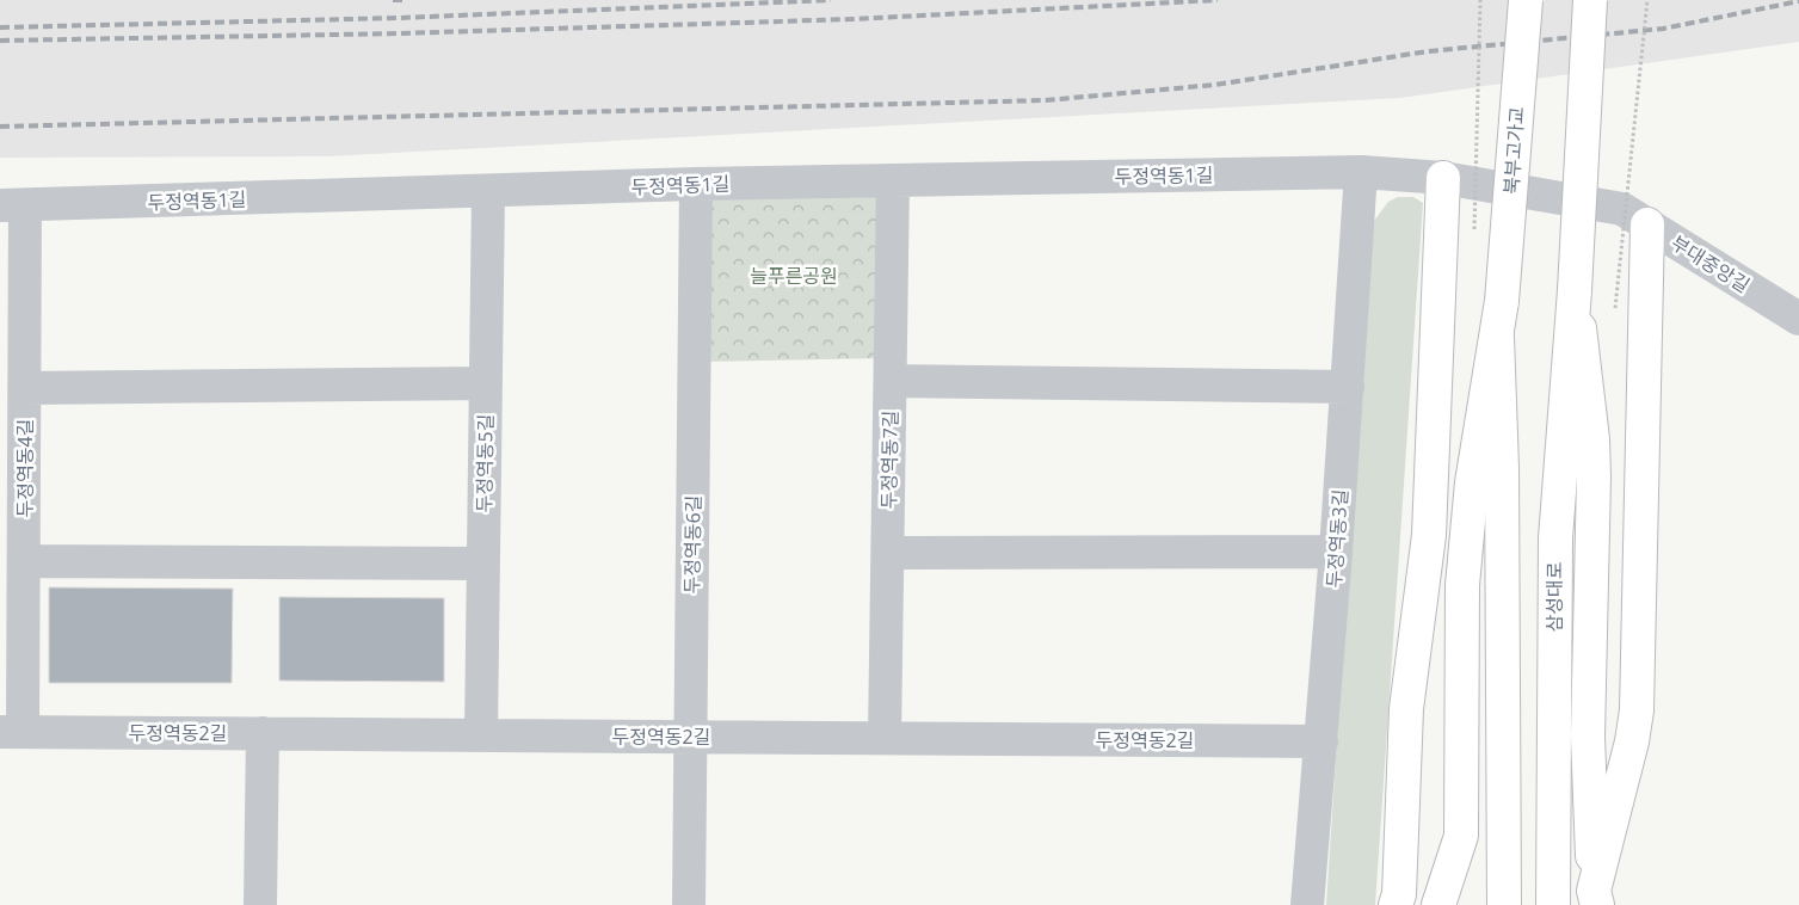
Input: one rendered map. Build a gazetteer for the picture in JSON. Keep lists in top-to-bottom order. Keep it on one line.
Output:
{"streets":{"main road":["북부고가교","삼성대로"],"street":["두정역동1길","부대중앙길","두정역동7길","두정역동5길","두정역동4길","두정역동3길","두정역동6길","두정역동2길"]},"crossings":[["두정역동1길","부대중앙길"],["두정역동1길","두정역동7길"],["두정역동1길","두정역동5길"],["두정역동1길","두정역동4길"],["두정역동1길","두정역동3길"],["두정역동1길","두정역동6길"],["두정역동7길","두정역동2길"],["두정역동5길","두정역동2길"],["두정역동4길","두정역동2길"],["두정역동3길","두정역동2길"],["두정역동6길","두정역동2길"]],"parks":["늘푸른공원"]}
